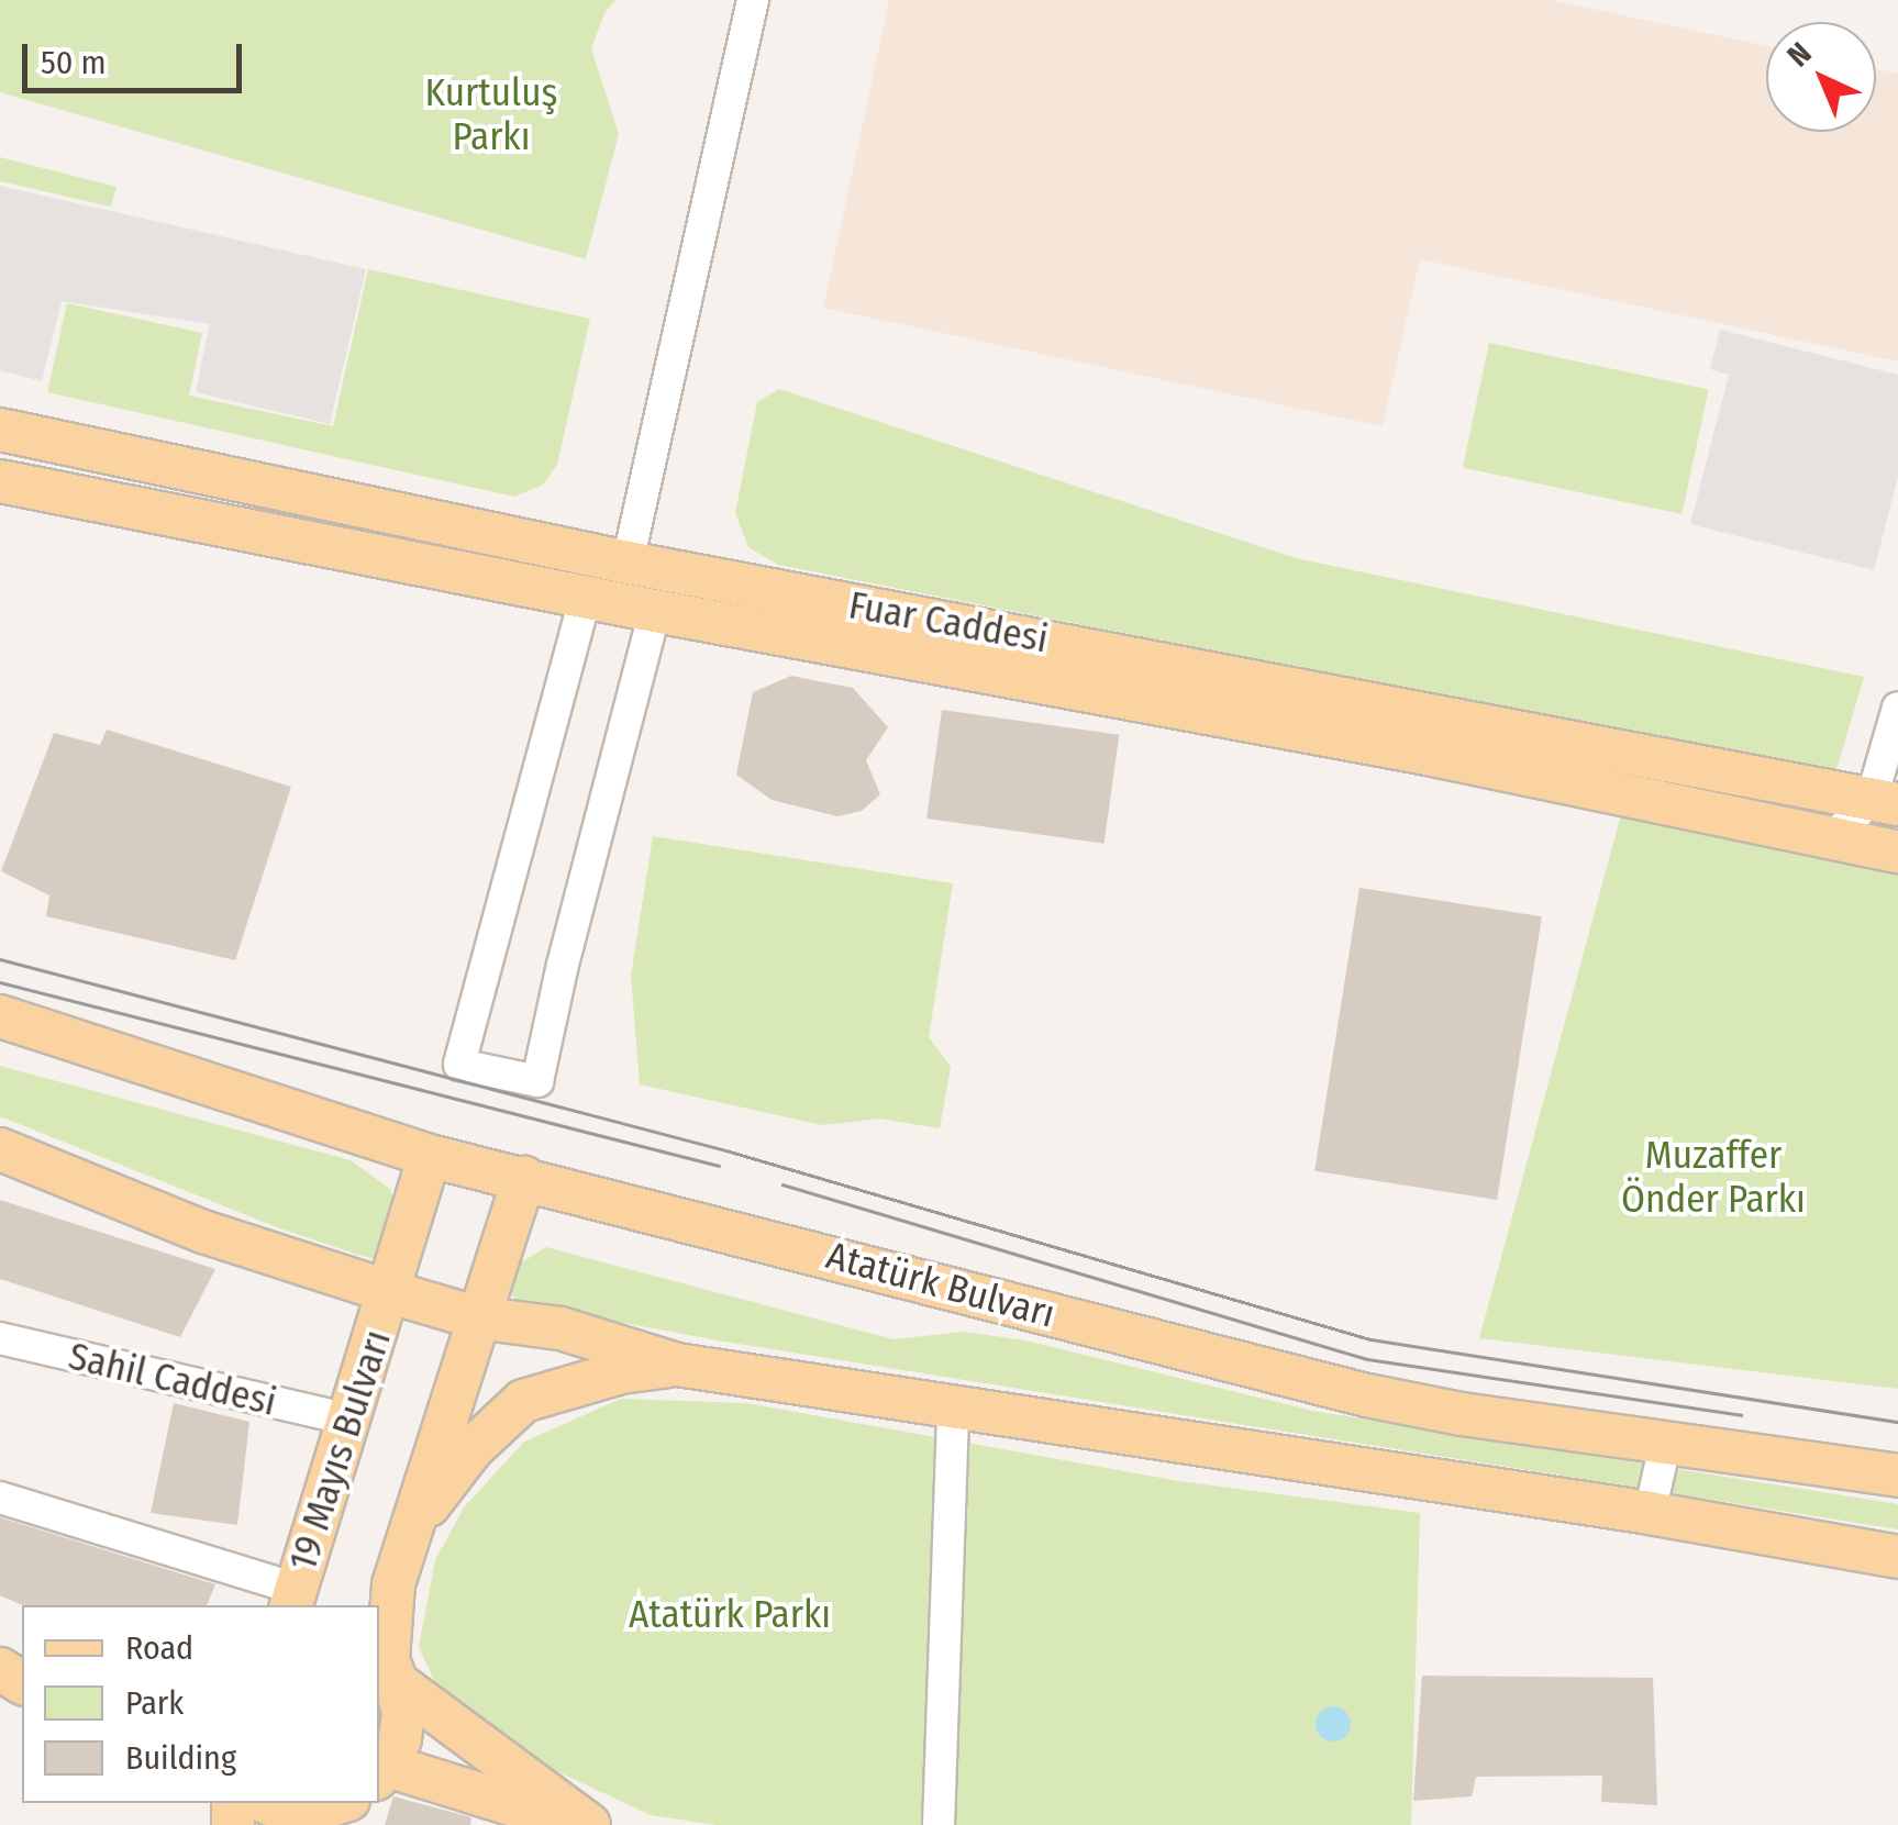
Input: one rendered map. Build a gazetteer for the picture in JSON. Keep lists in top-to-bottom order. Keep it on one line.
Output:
{"streets":{"main road":["Fuar Caddesi","Atatürk Bulvarı","19 Mayıs Bulvarı"],"street":["Sahil Caddesi"]},"crossings":[["Atatürk Bulvarı","19 Mayıs Bulvarı"],["Sahil Caddesi","19 Mayıs Bulvarı"]],"parks":["Kurtuluş Parkı","Muzaffer Önder Parkı","Atatürk Parkı"],"legend":["Road","Park","Building"],"scale_bar":"50 m","north":"top left"}
